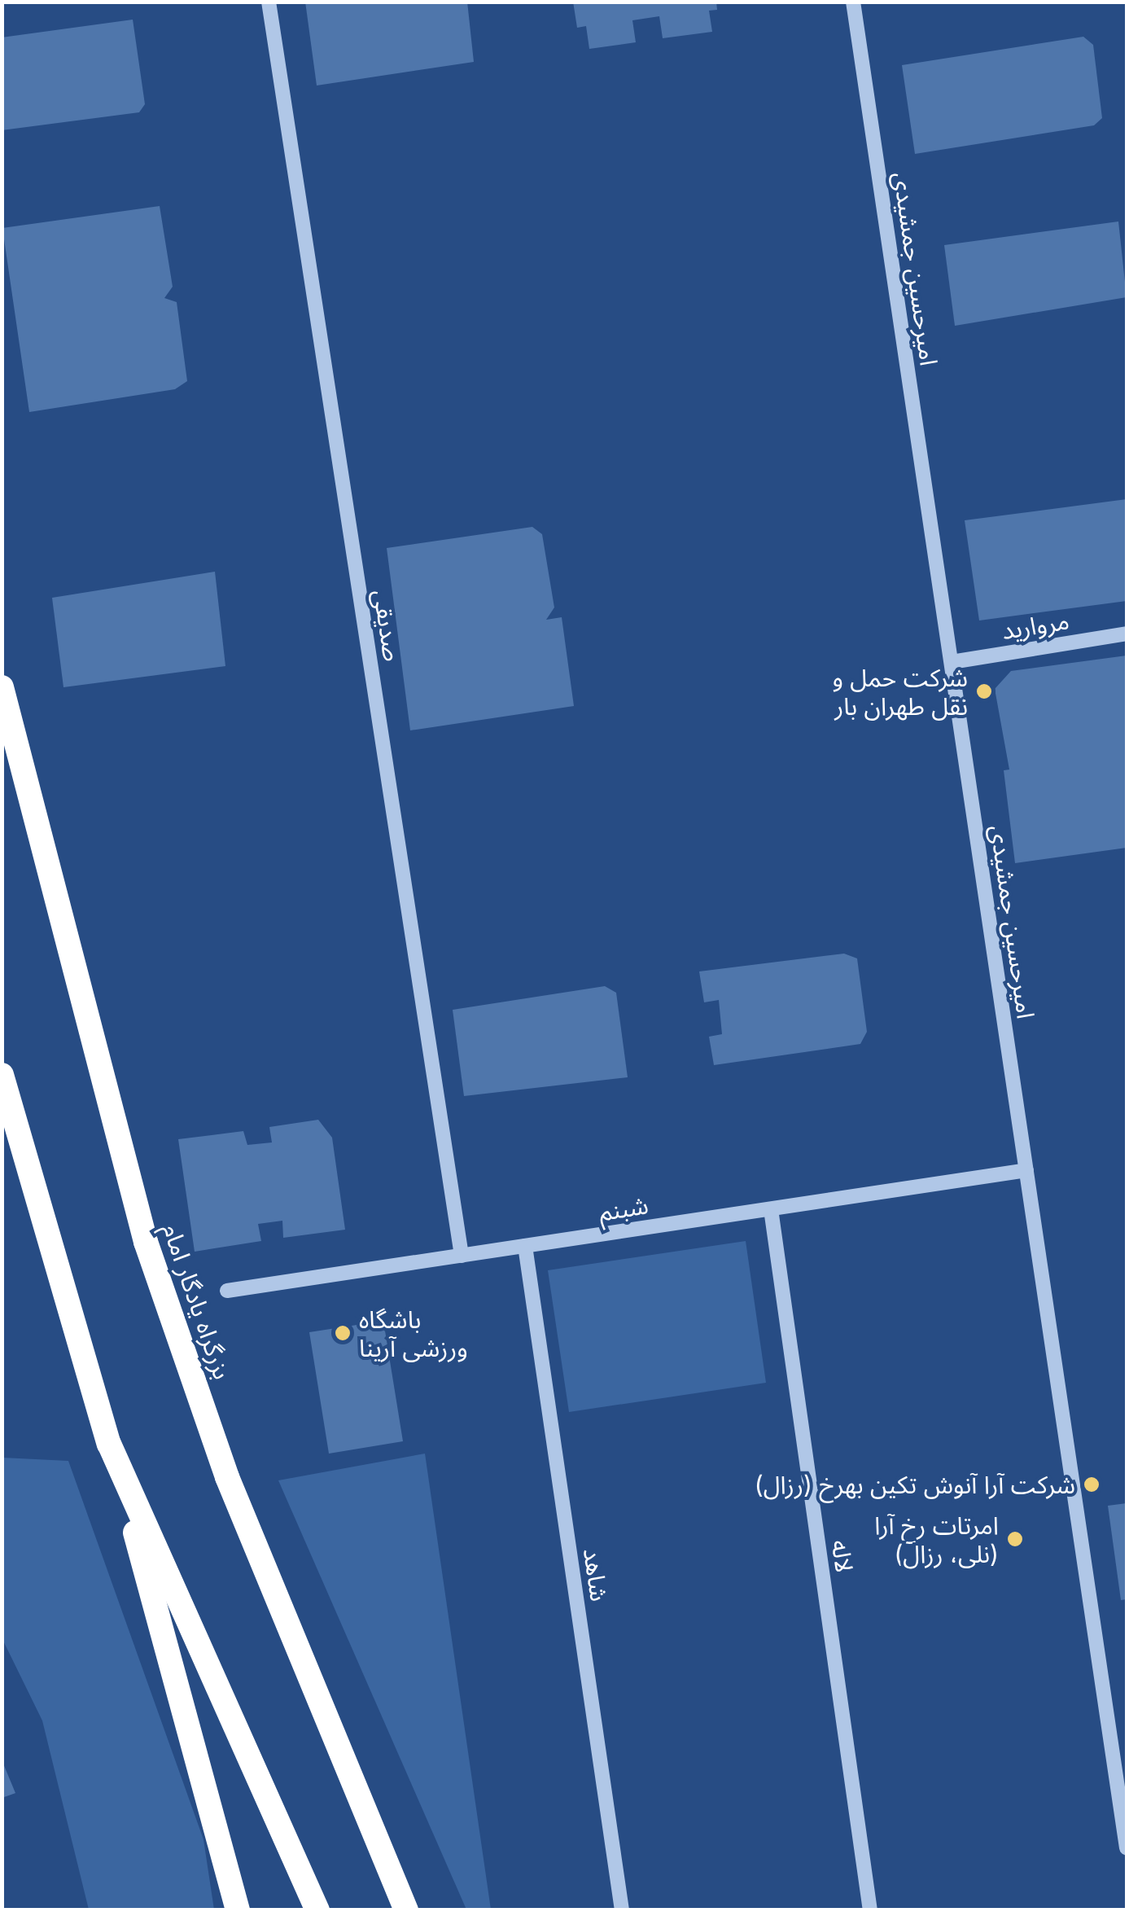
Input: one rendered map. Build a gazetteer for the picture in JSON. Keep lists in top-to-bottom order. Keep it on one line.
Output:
{"streets":{"highway":["بزرگراه یادگار امام"],"street":["امیرحسین جمشیدی","صدیقی","مروارید","شبنم","لاله","شاهد"]},"crossings":[["امیرحسین جمشیدی","مروارید"],["امیرحسین جمشیدی","شبنم"],["صدیقی","شبنم"],["شبنم","لاله"],["شبنم","شاهد"]],"places":["شرکت حمل و نقل طهران بار","باشگاه ورزشی آرینا","شرکت آرا آنوش تکین بهرخ (رزال)","امرتات رخ آرا (نلی، رزال)"]}
